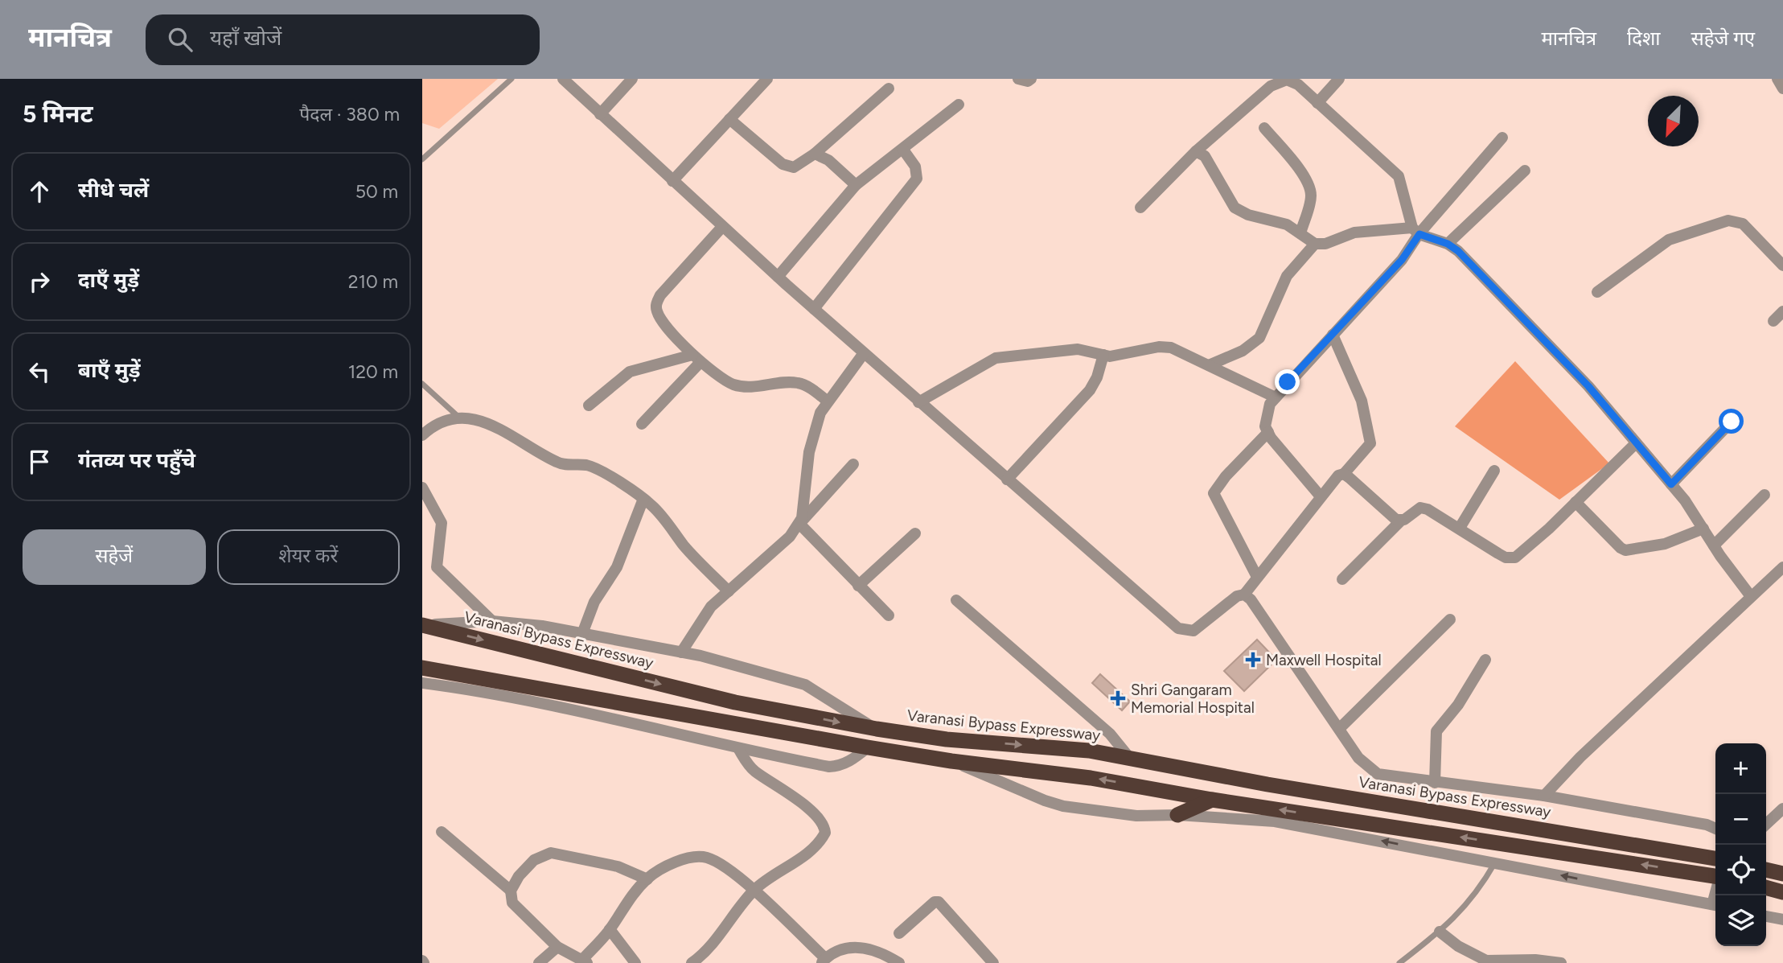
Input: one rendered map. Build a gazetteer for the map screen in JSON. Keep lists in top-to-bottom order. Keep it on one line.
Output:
{"streets":{"highway":["Varanasi Bypass Expressway"]},"places":{"health":["Maxwell Hospital","Shri Gangaram Memorial Hospital"]},"north":"bottom left","page":{"header":"मानचित्र","search":"यहाँ खोजें","nav":["मानचित्र","दिशा","सहेजे गए"],"heading":["5 मिनट","पैदल · 380 m"],"list":[["सीधे चलें","50 m"],["दाएँ मुड़ें","210 m"],["बाएँ मुड़ें","120 m"],"गंतव्य पर पहुँचे"],"buttons":["सहेजें","शेयर करें"],"map_buttons":["+","−"]}}
